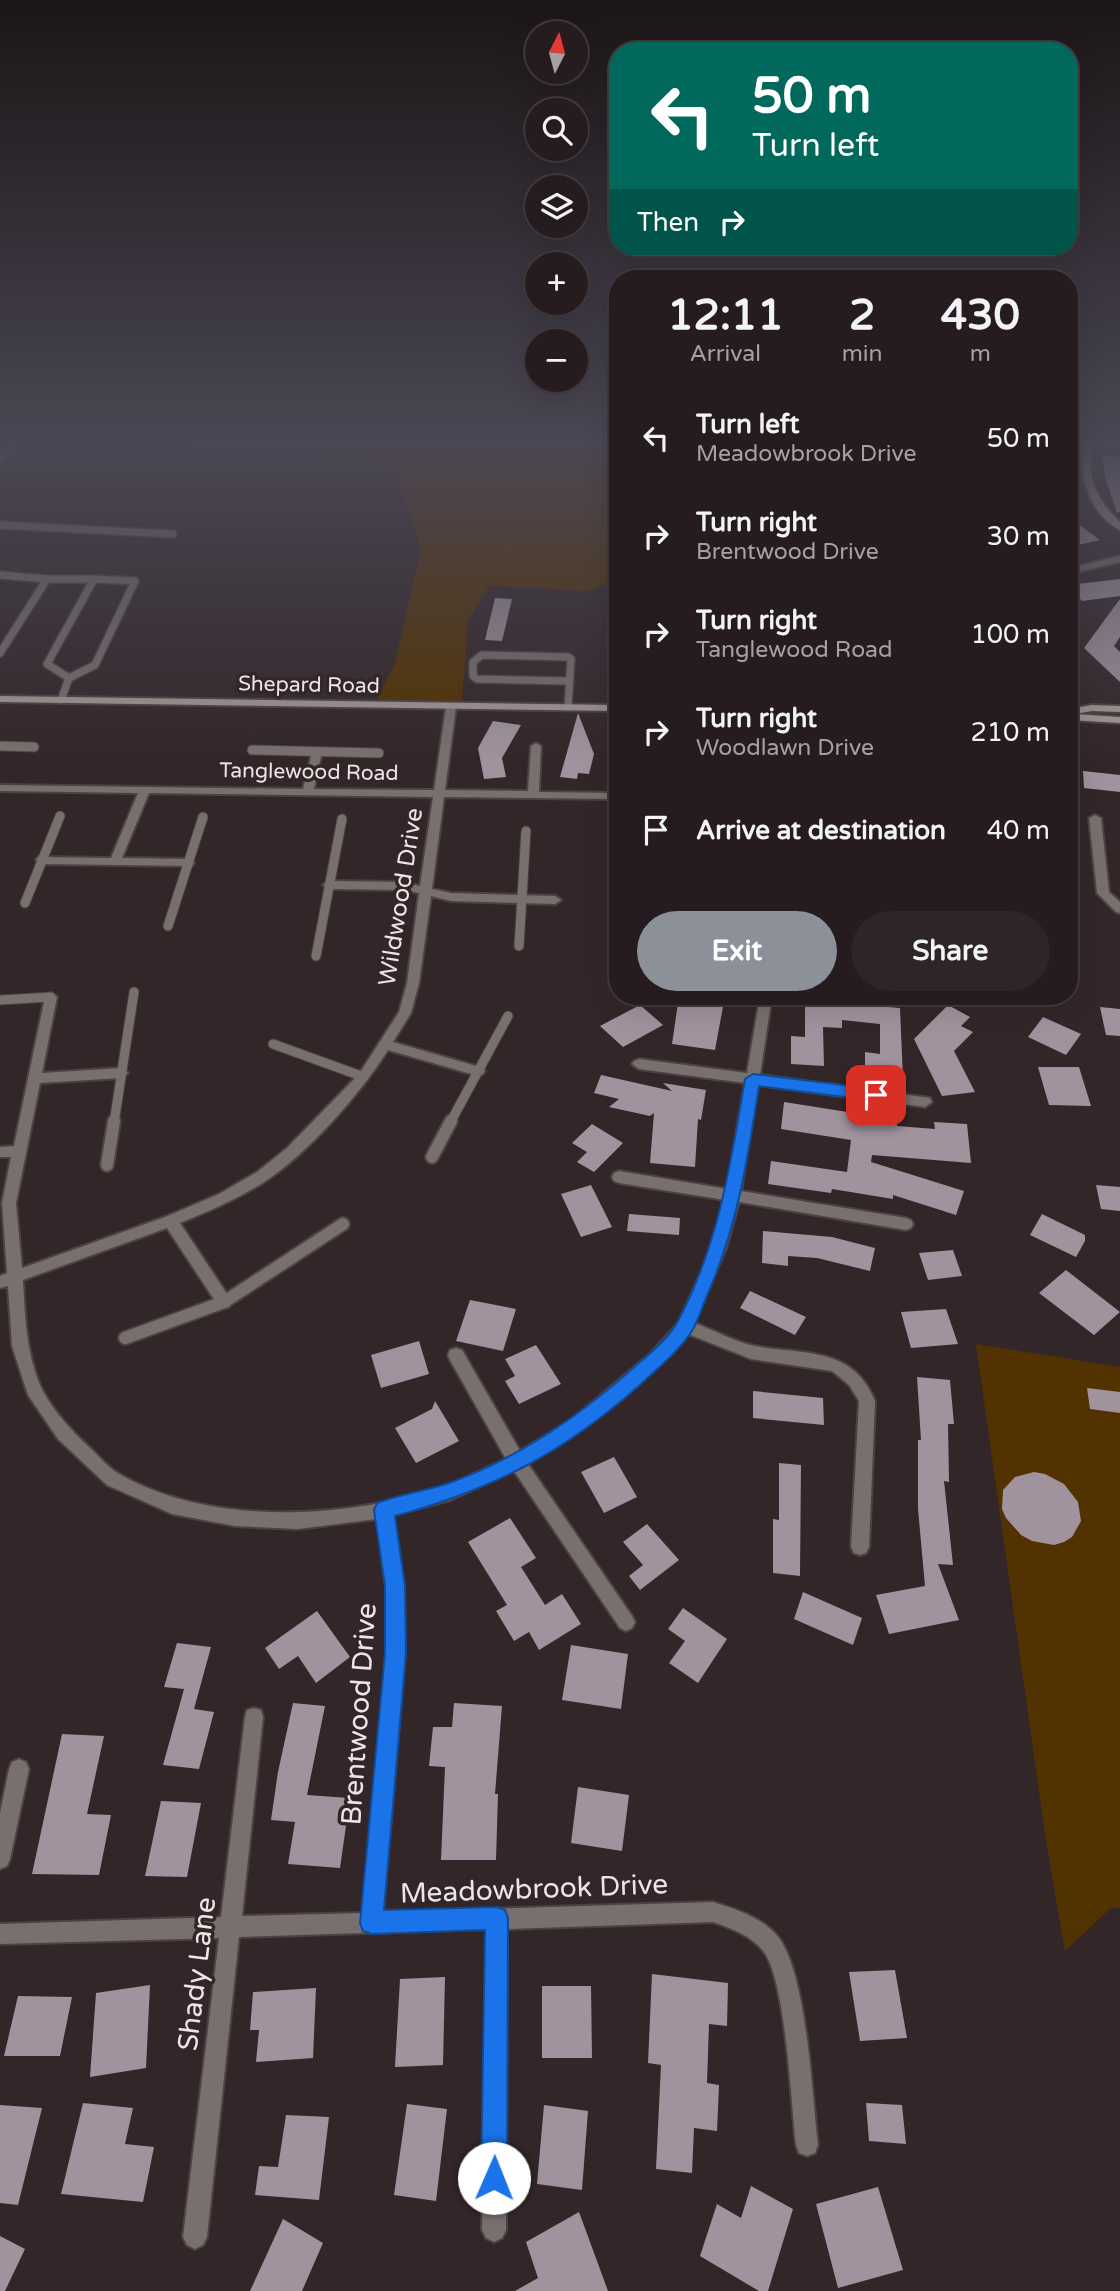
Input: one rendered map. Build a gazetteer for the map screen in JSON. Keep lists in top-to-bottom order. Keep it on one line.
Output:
{"streets":{"street":["Shepard Road","Tanglewood Road","Wildwood Drive","Brentwood Drive","Meadowbrook Drive","Shady Lane"]},"crossings":[["Shepard Road","Wildwood Drive"],["Tanglewood Road","Wildwood Drive"],["Brentwood Drive","Meadowbrook Drive"],["Meadowbrook Drive","Shady Lane"]],"north":"top","page":{"map_buttons":["+","−"],"turn":["50 m","Turn left"],"then":"Then","eta":["12:11","Arrival","2","min","430","m"],"list":[{"name":"Turn left","note":"Meadowbrook Drive","value":"50 m"},{"name":"Turn right","note":"Brentwood Drive","value":"30 m"},{"name":"Turn right","note":"Tanglewood Road","value":"100 m"},{"name":"Turn right","note":"Woodlawn Drive","value":"210 m"},{"name":"Arrive at destination","value":"40 m"}],"buttons":["Exit","Share"]}}
